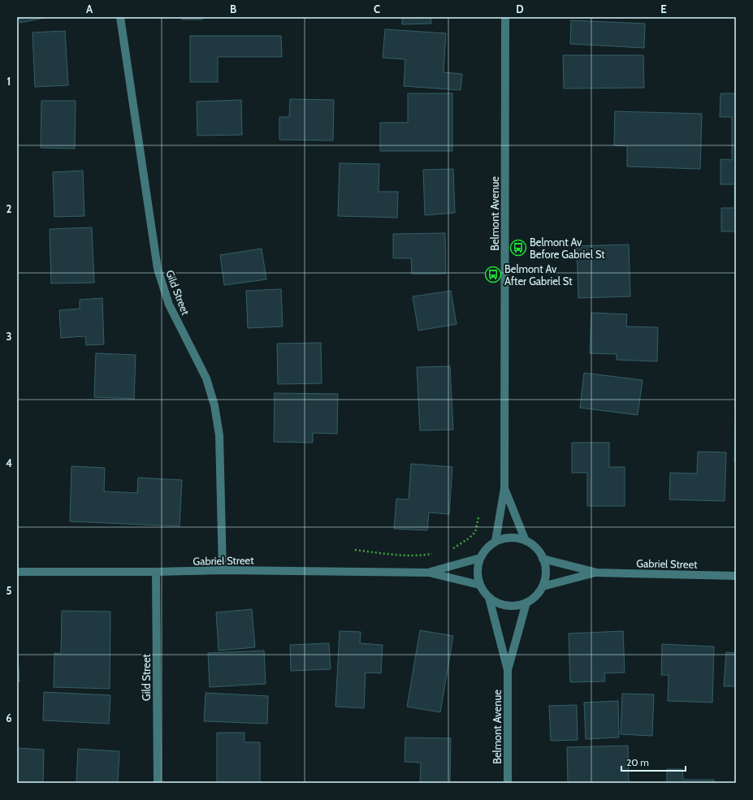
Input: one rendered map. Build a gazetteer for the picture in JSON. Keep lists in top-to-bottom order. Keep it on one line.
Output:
{"streets":{"street":["Belmont Avenue","Gild Street","Gabriel Street"]},"crossings":[["Belmont Avenue","Gabriel Street"],["Gild Street","Gabriel Street"]],"places":{"bus stop":["Belmont Av Before Gabriel St","Belmont Av After Gabriel St"]},"scale_bar":"20 m","grid":{"columns":["A","B","C","D","E"],"rows":["1","2","3","4","5","6"]}}
